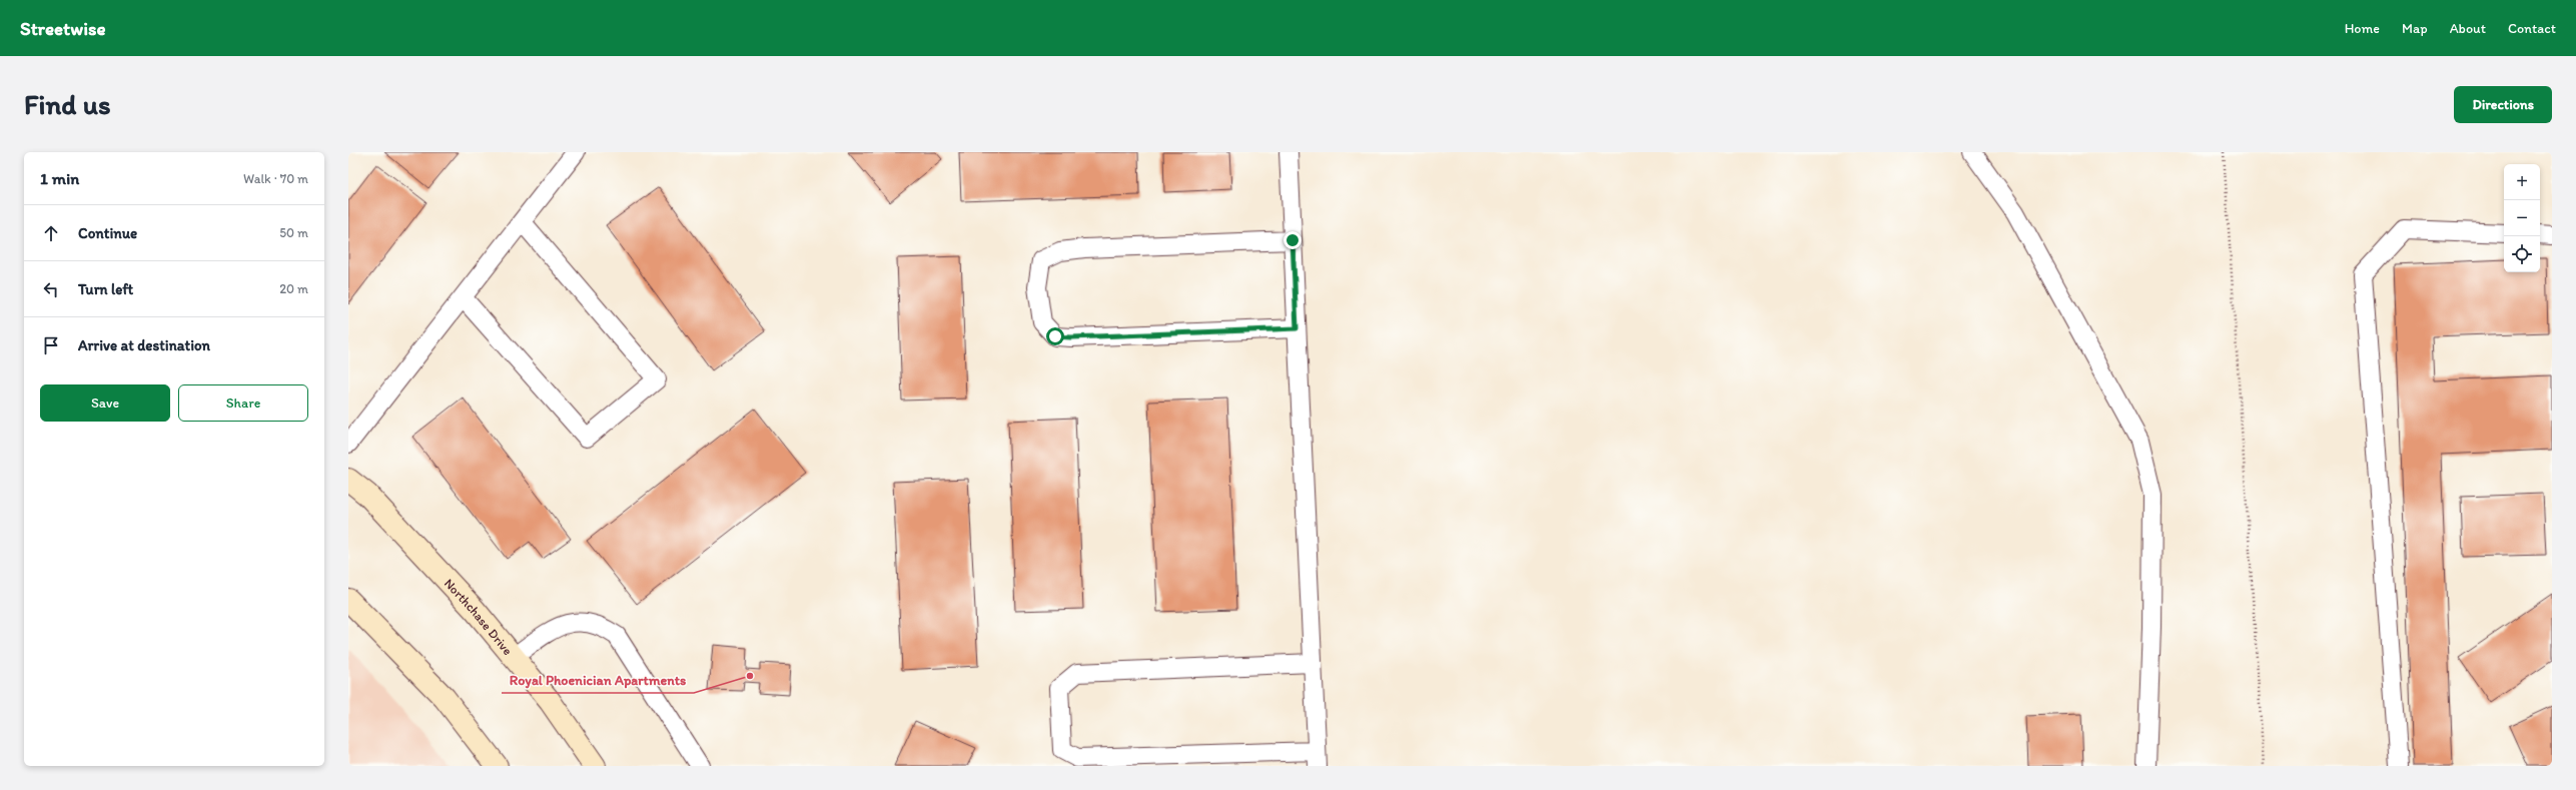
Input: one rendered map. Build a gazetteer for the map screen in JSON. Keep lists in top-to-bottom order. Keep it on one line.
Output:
{"streets":{"street":["Northchase Drive"]},"places":["Royal Phoenician Apartments"],"page":{"header":"Streetwise","nav":["Home","Map","About","Contact"],"buttons":["Directions",["Save","Share"]],"title":"Find us","heading":["1 min","Walk · 70 m"],"map_buttons":["+","−"],"list":[["Continue","50 m"],["Turn left","20 m"],"Arrive at destination"]}}
